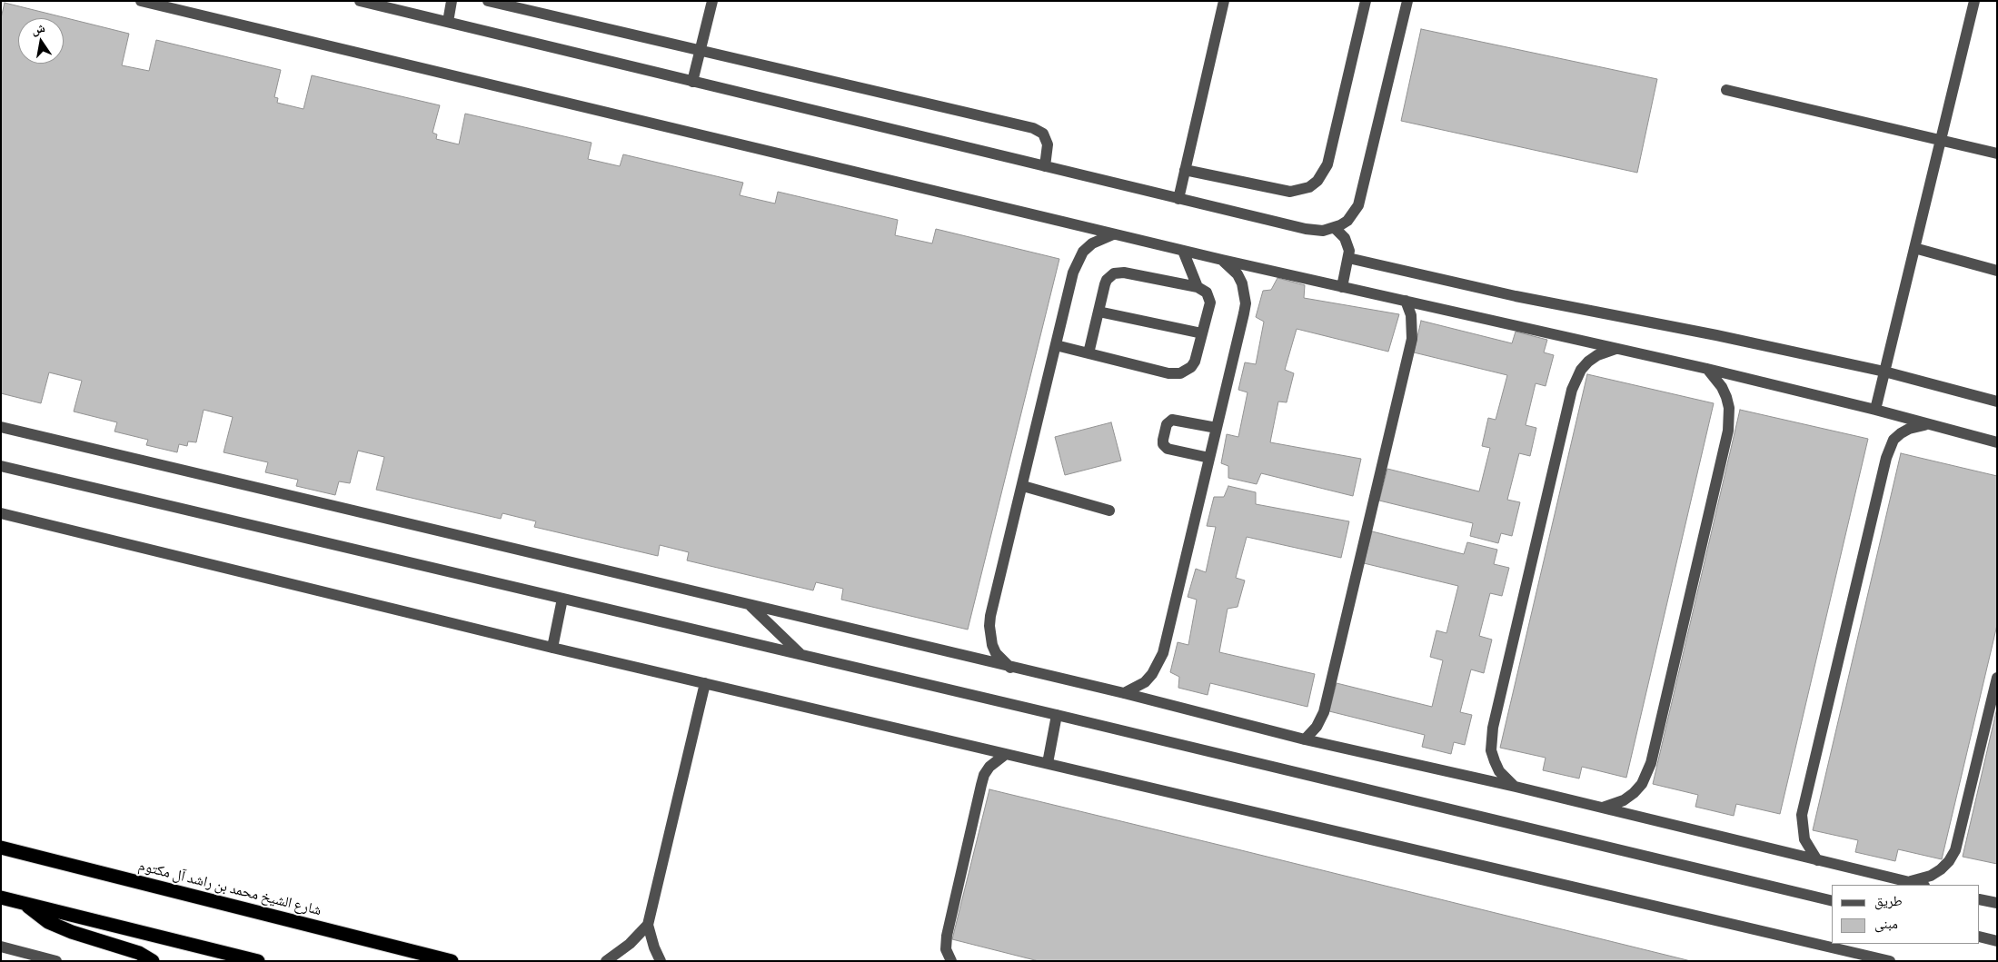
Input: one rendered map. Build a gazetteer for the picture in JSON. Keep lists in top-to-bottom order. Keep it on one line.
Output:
{"streets":{"highway":["شارع الشيخ محمد بن راشد آل مكتوم"]},"legend":["طريق","مبنى"],"north":"top"}
